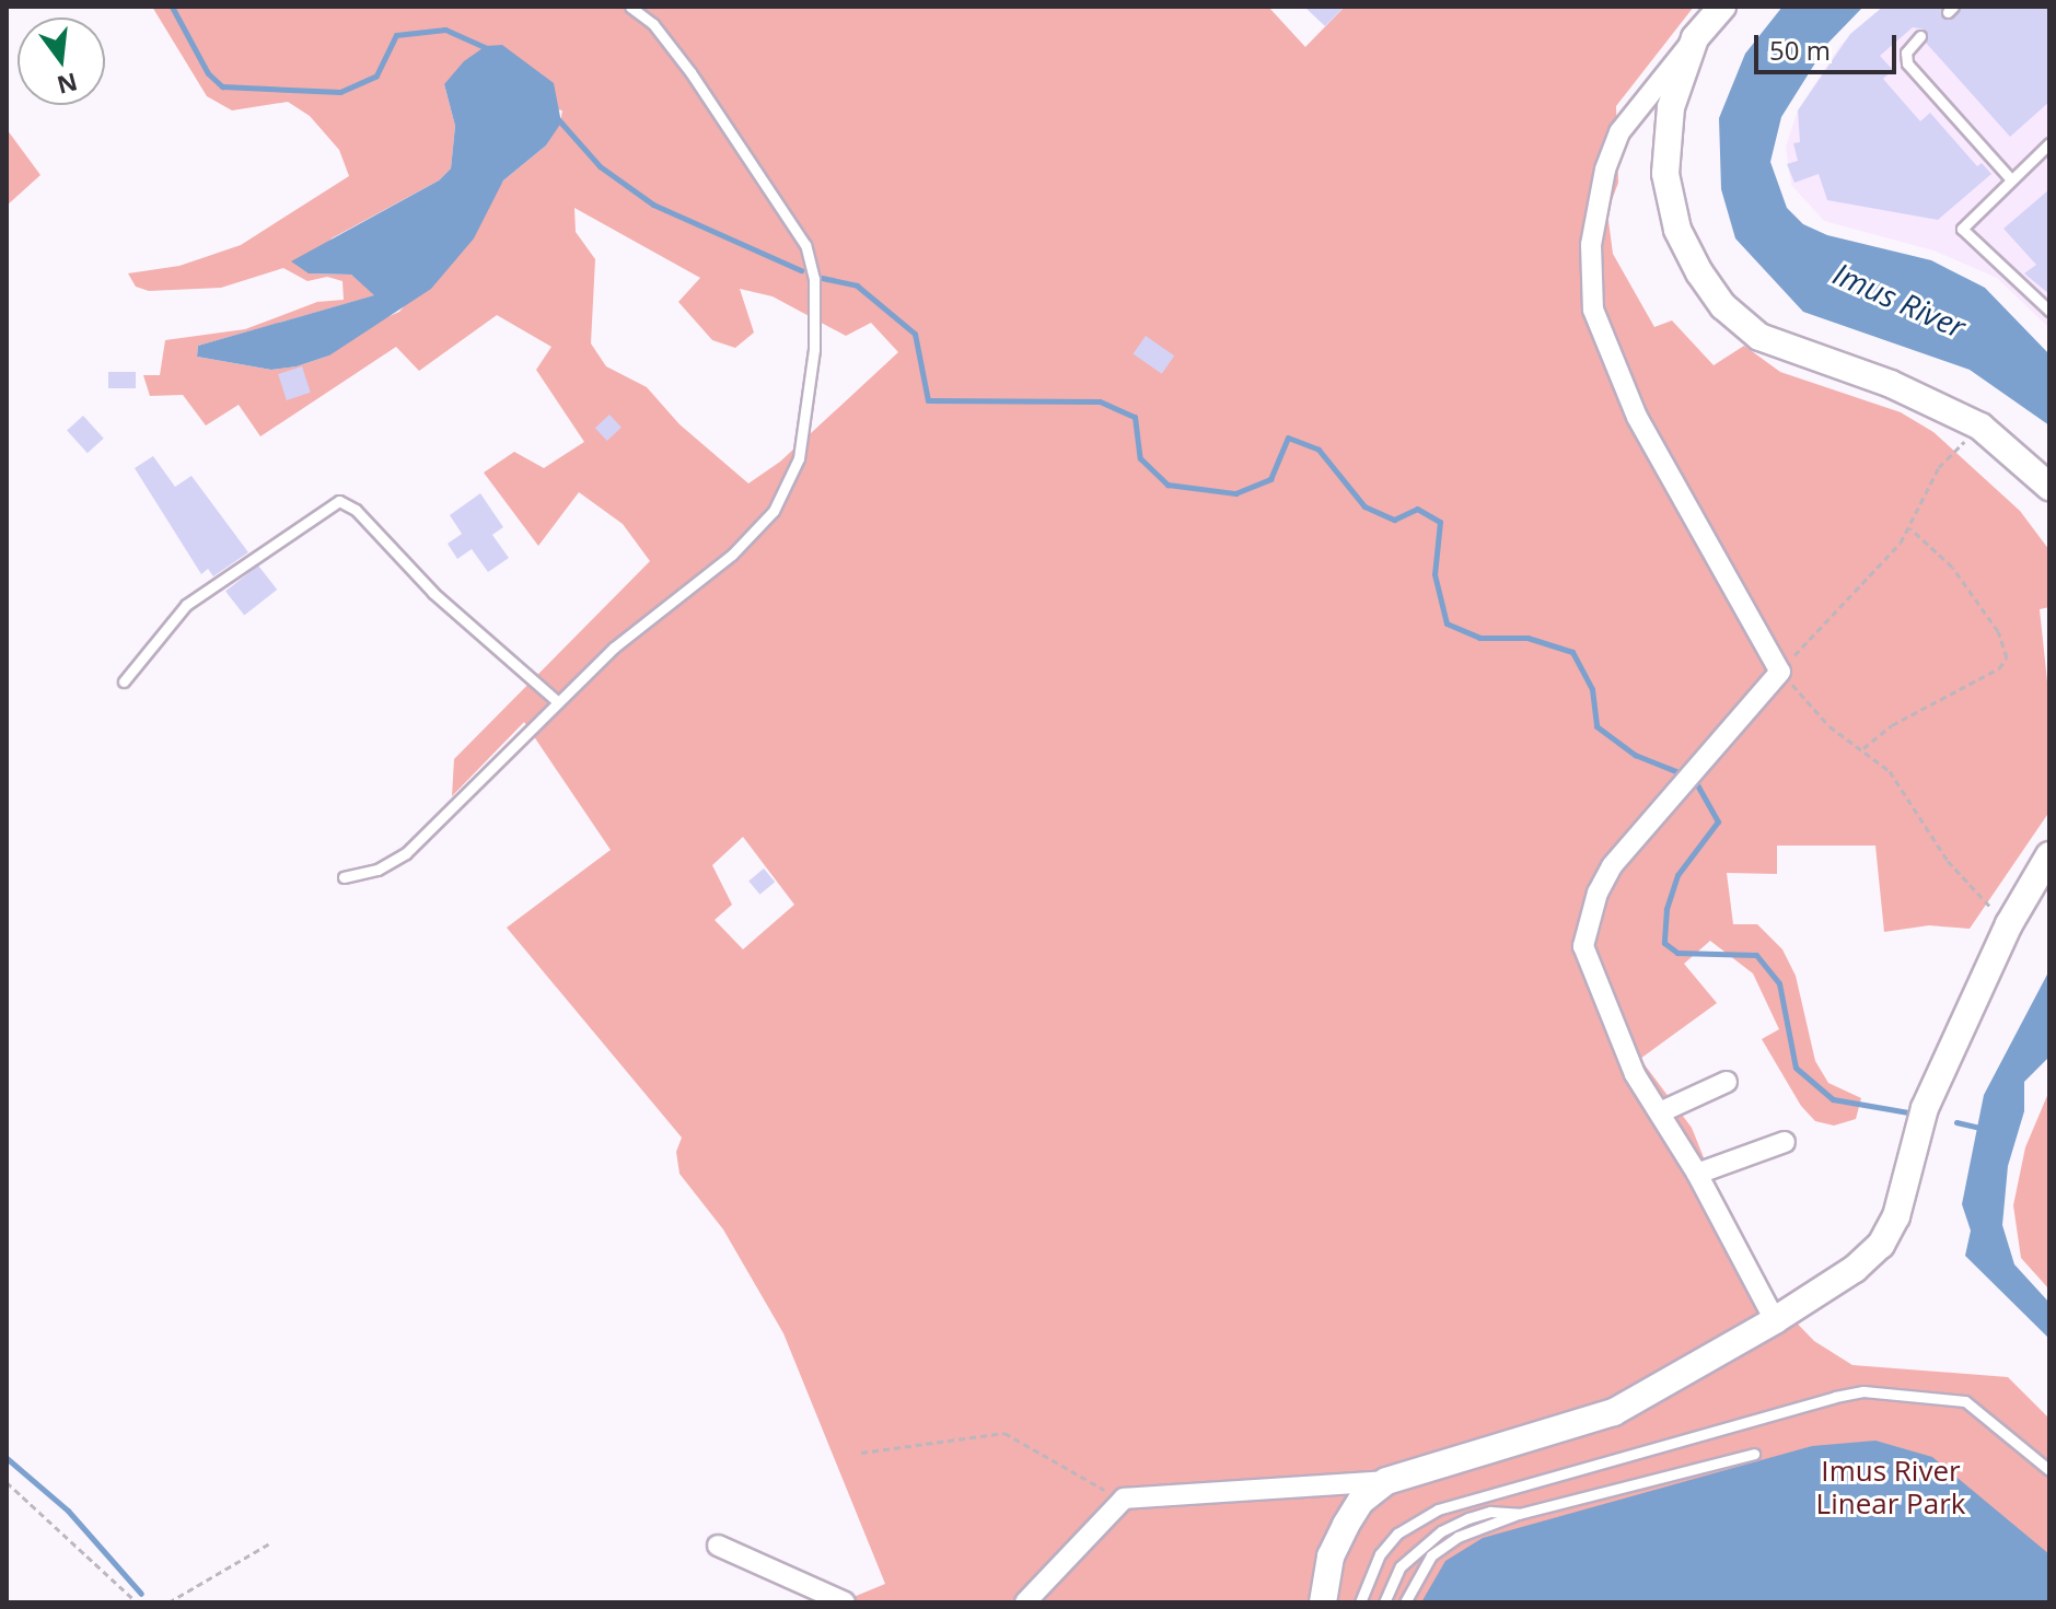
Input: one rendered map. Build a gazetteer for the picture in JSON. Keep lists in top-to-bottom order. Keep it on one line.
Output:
{"water":["Imus River"],"parks":["Imus River Linear Park"],"scale_bar":"50 m","north":"bottom"}
